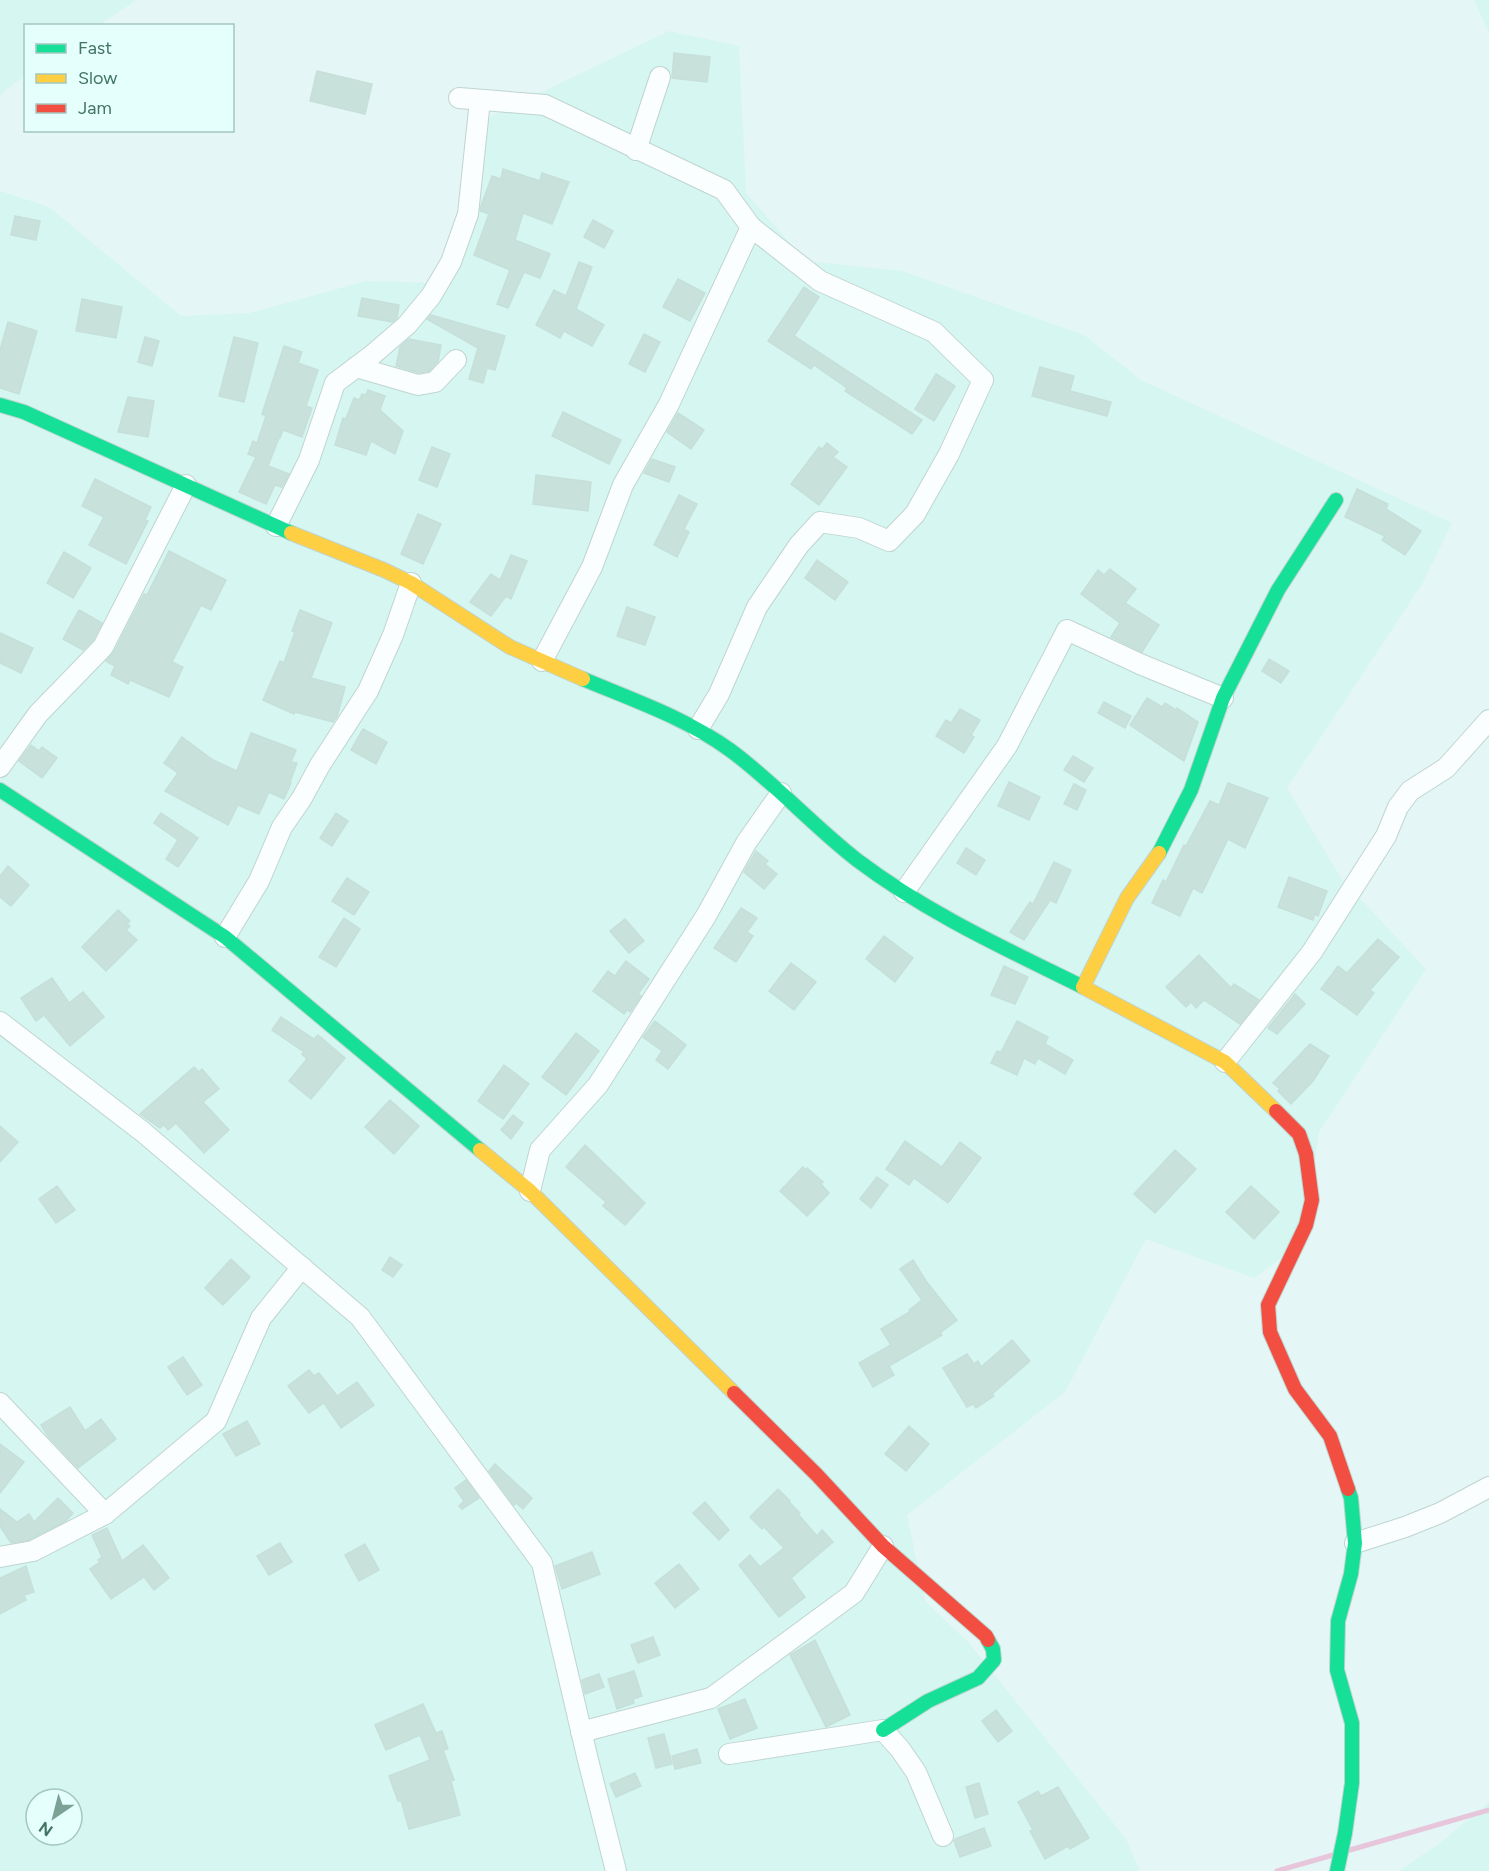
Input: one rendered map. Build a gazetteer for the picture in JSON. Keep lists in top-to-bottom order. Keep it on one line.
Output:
{"legend":["Fast","Slow","Jam"],"north":"bottom left"}
